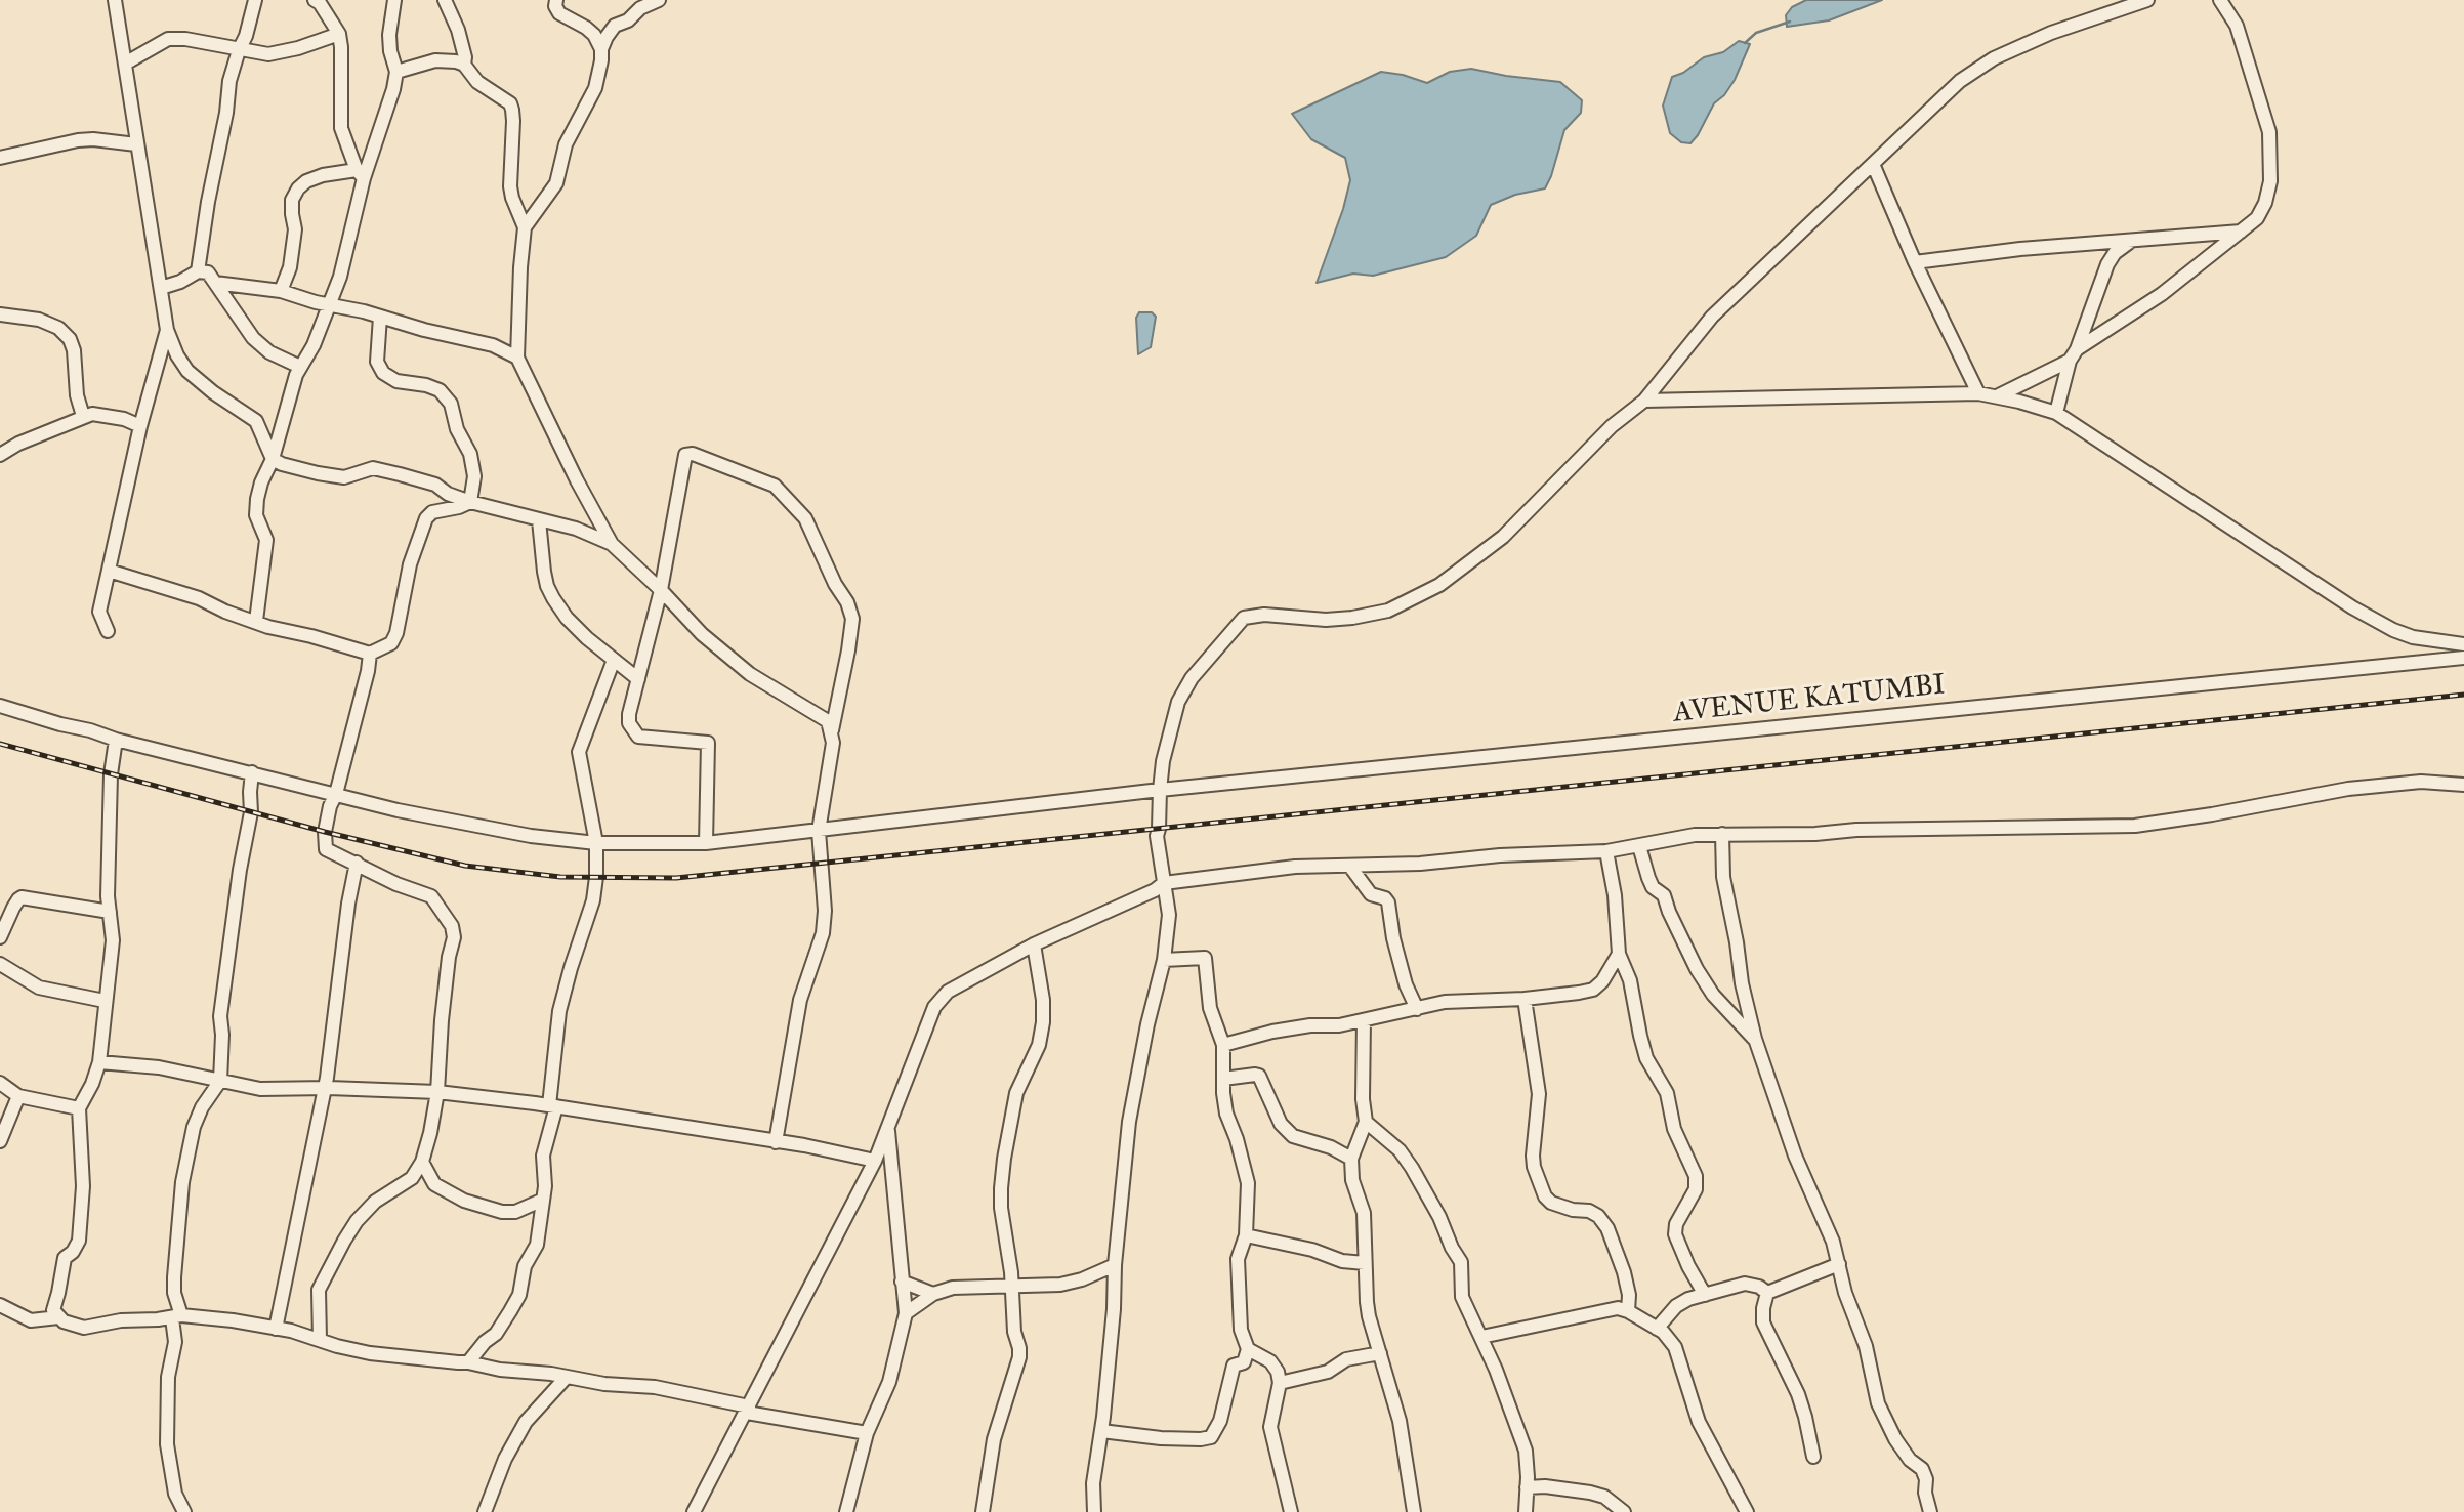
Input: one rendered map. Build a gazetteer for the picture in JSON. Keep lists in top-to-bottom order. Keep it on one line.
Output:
{"streets":{"street":["AVENUE KATUMBI"]}}
